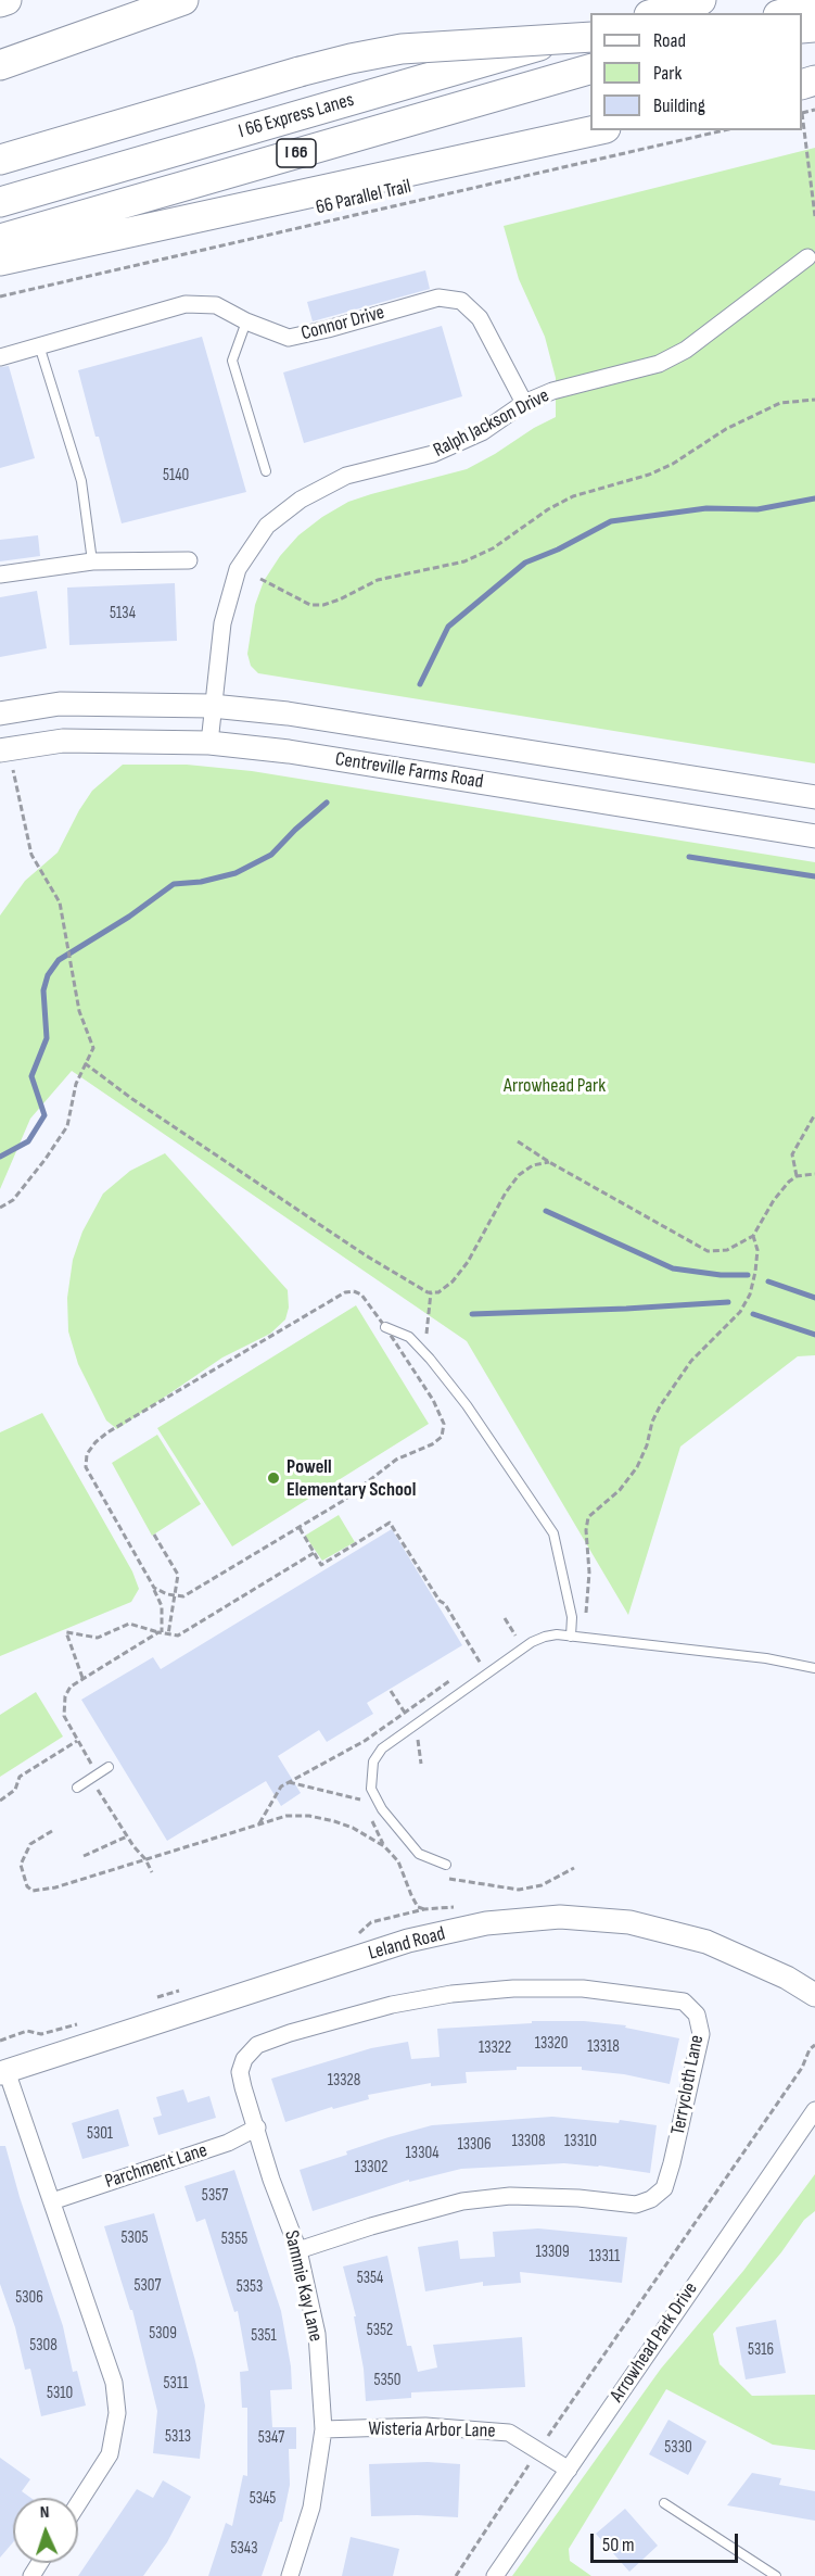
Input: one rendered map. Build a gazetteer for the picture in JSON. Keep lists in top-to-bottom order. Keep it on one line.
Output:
{"streets":{"highway":["I 66 Express Lanes","I 66"],"street":["Connor Drive","Ralph Jackson Drive","Centreville Farms Road","Leland Road","Terrycloth Lane","Parchment Lane","Sammie Kay Lane","Arrowhead Park Drive","Wisteria Arbor Lane"],"path":["66 Parallel Trail"]},"crossings":[["Connor Drive","Ralph Jackson Drive"],["Ralph Jackson Drive","Centreville Farms Road"],["Terrycloth Lane","Sammie Kay Lane"],["Parchment Lane","Sammie Kay Lane"],["Sammie Kay Lane","Wisteria Arbor Lane"],["Arrowhead Park Drive","Wisteria Arbor Lane"]],"parks":["Arrowhead Park"],"places":["Powell Elementary School"],"house_numbers":["5140","5134","13320","13318","13322","13328","5301","13308","13310","13306","13304","13302","5357","5305","5355","13309","13311","5354","5307","5353","5306","5352","5309","5351","5308","5316","5350","5311","5310","5313","5347","5330","5345","5343"],"legend":["Road","Park","Building"],"scale_bar":"50 m","north":"top"}
